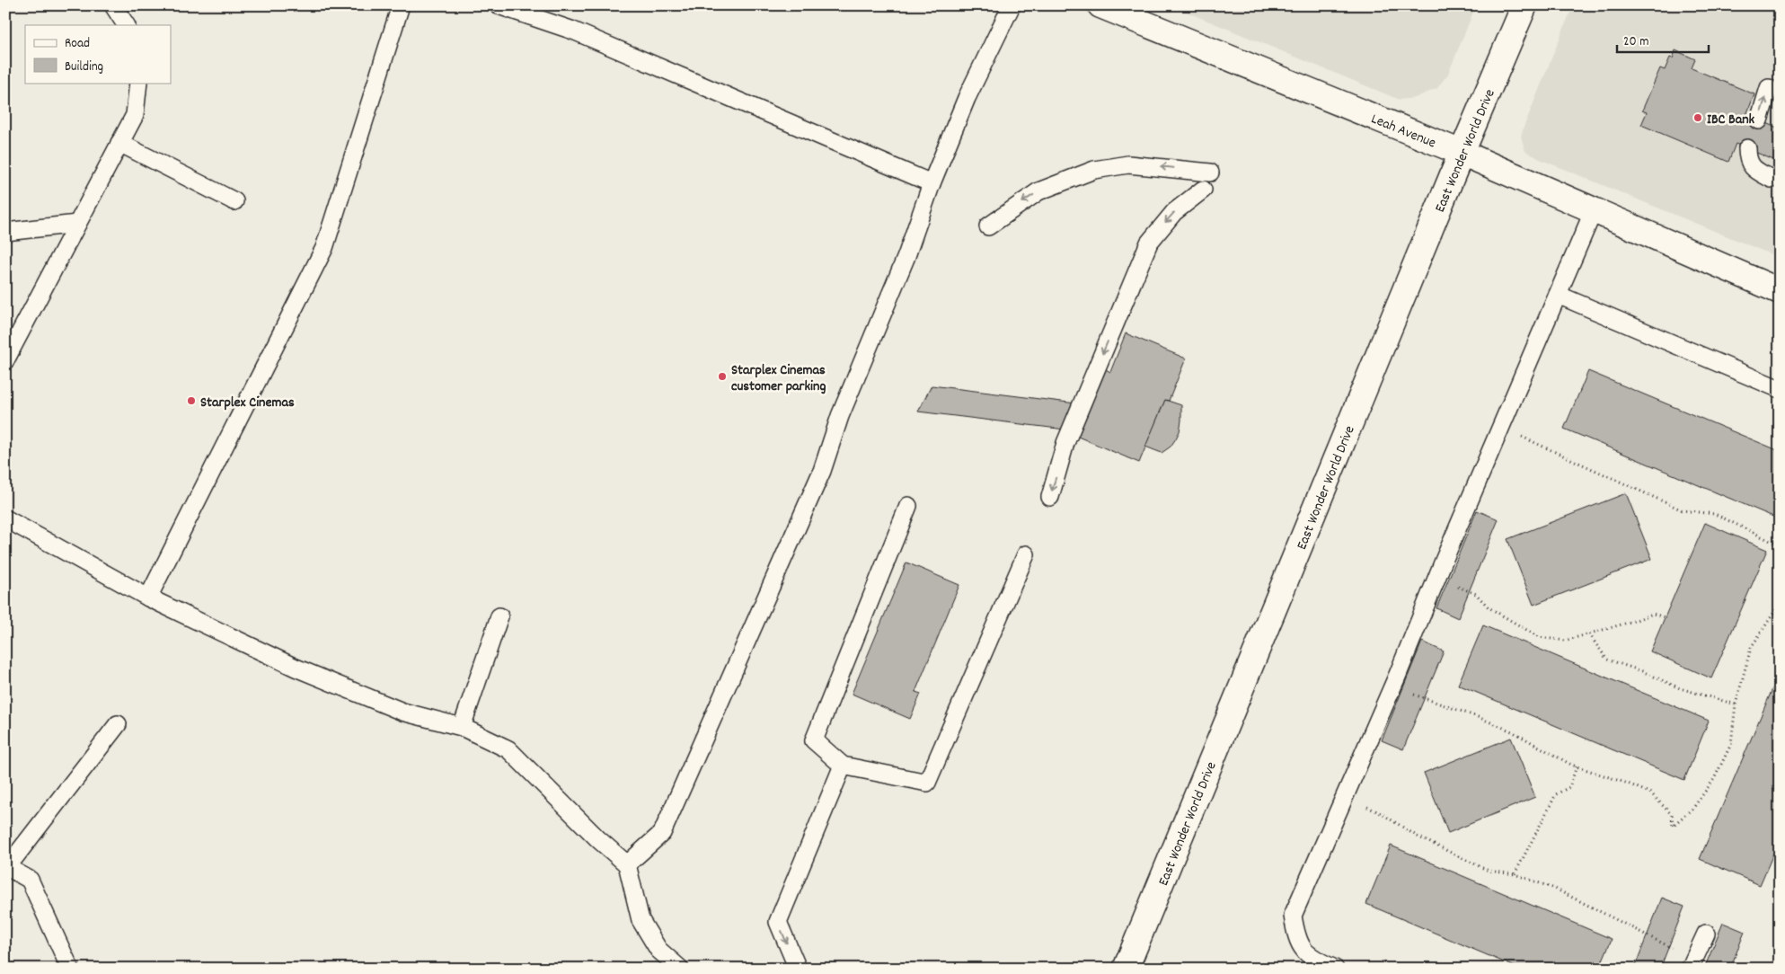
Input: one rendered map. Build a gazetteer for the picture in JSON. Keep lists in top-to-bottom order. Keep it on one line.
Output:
{"streets":{"main road":["Leah Avenue","East Wonder World Drive"]},"crossings":[["Leah Avenue","East Wonder World Drive"]],"places":["IBC Bank","Starplex Cinemas customer parking","Starplex Cinemas"],"legend":["Road","Building"],"scale_bar":"20 m"}
